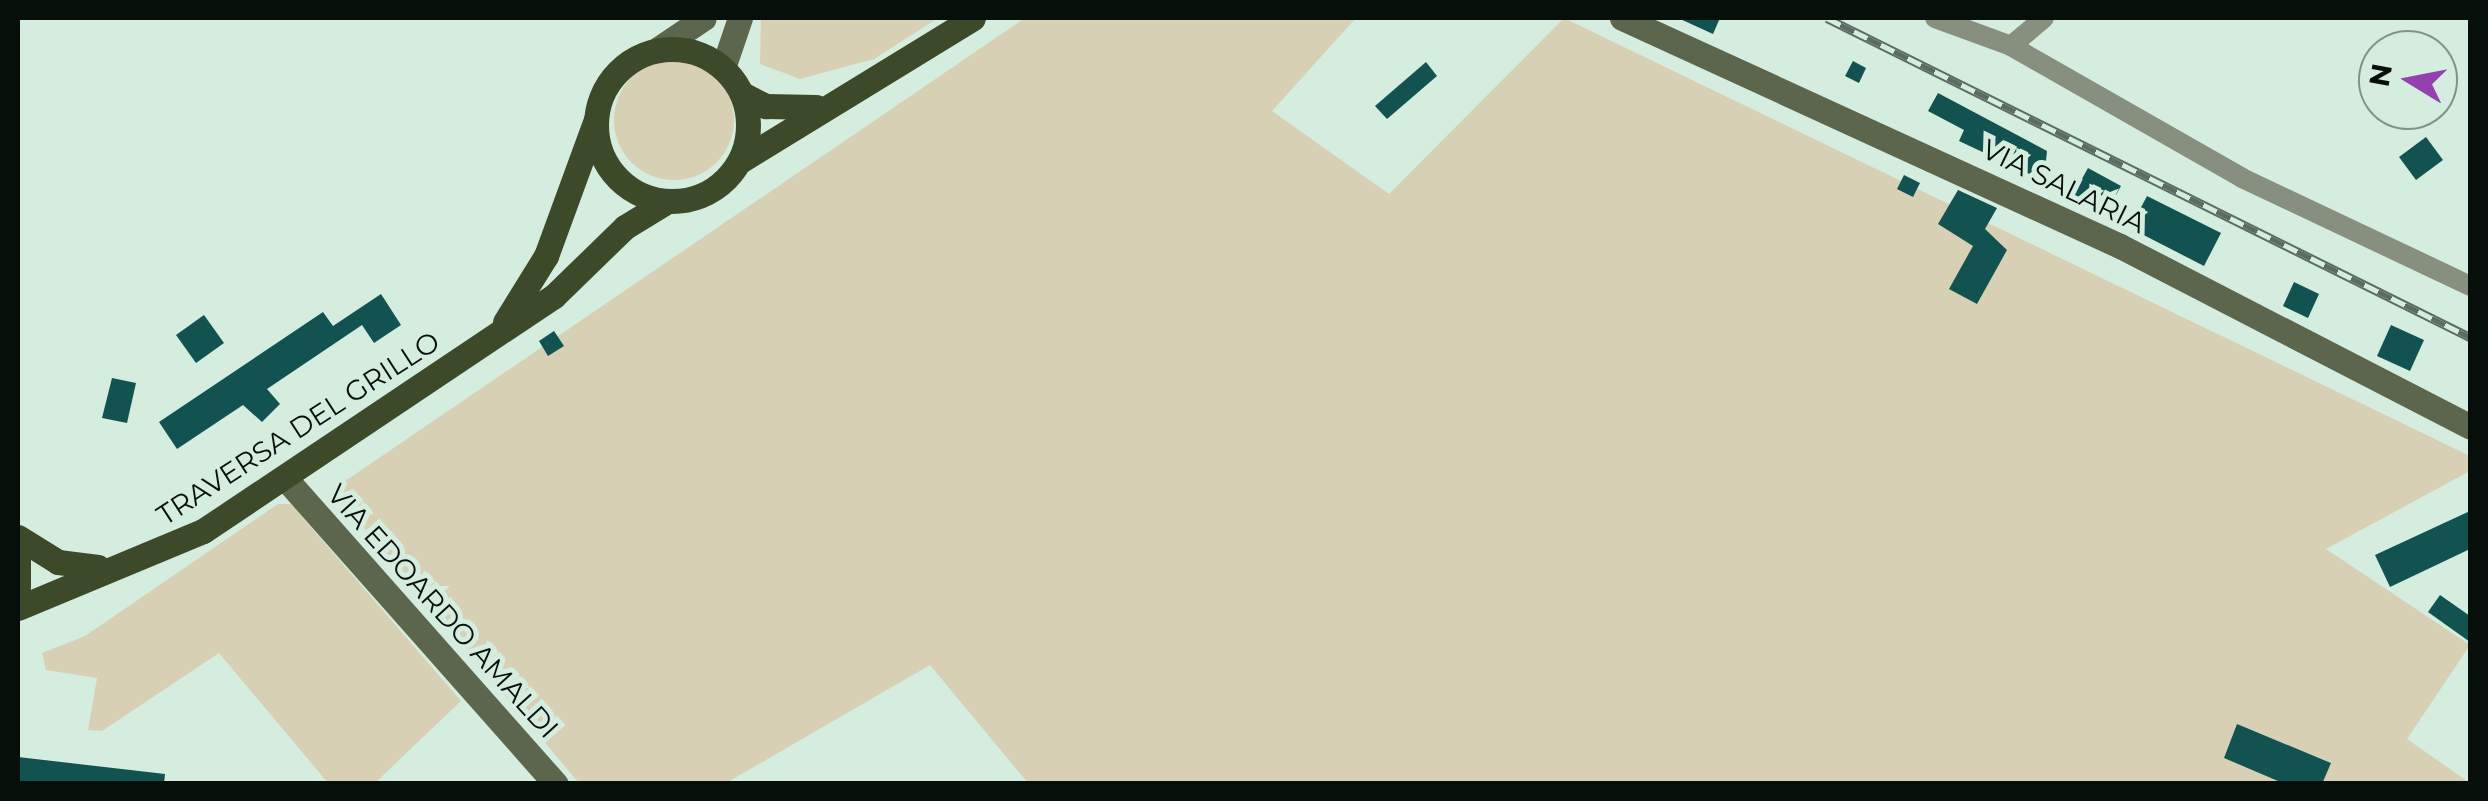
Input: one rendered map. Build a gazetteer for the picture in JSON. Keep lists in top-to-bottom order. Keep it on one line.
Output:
{"streets":{"main road":["VIA SALARIA","TRAVERSA DEL GRILLO","VIA EDOARDO AMALDI"]},"crossings":[["TRAVERSA DEL GRILLO","VIA EDOARDO AMALDI"]],"north":"left"}
